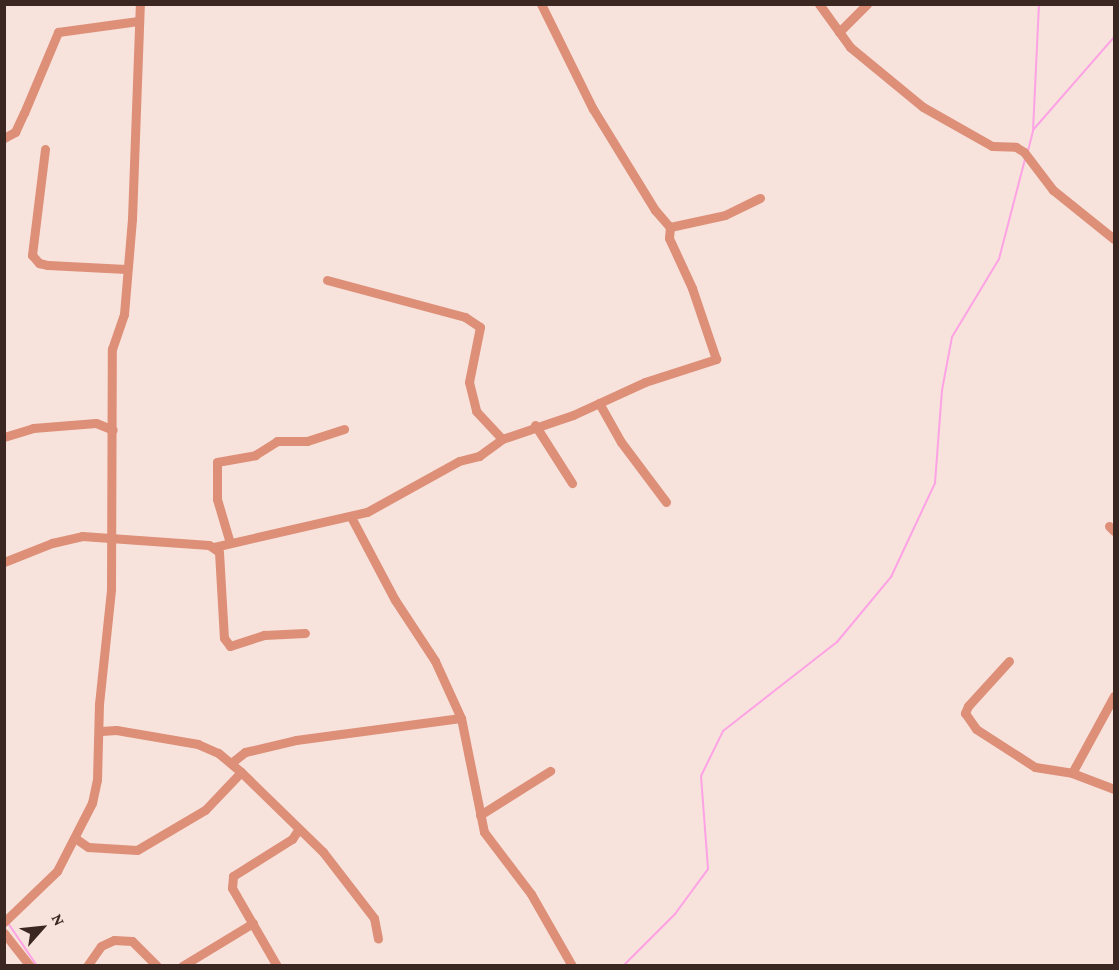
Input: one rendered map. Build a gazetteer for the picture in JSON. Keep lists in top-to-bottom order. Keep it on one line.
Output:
{"north":"top right"}
